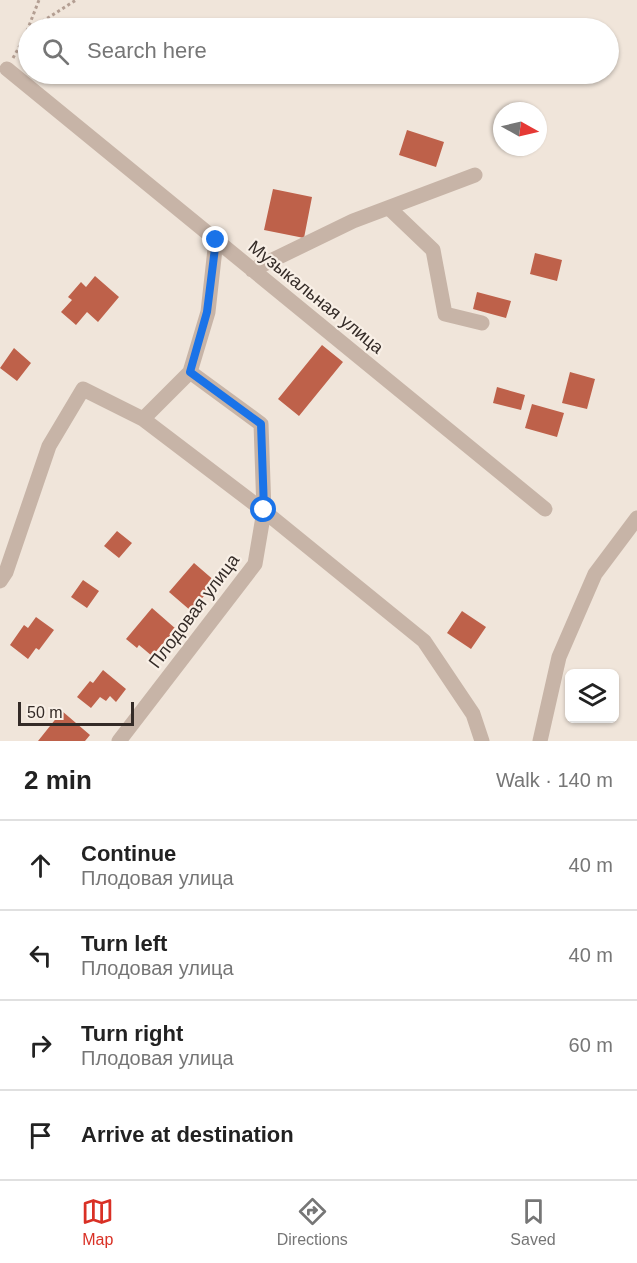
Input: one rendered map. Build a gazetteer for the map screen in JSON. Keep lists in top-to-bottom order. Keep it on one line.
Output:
{"streets":{"street":["Музыкальная улица","Плодовая улица"]},"scale_bar":"50 m","north":"right","page":{"search":"Search here","scale":"50 m","heading":["2 min","Walk · 140 m"],"list":[["Continue","Плодовая улица","40 m"],["Turn left","Плодовая улица","40 m"],["Turn right","Плодовая улица","60 m"],"Arrive at destination"],"nav":["Map","Directions","Saved"]}}
